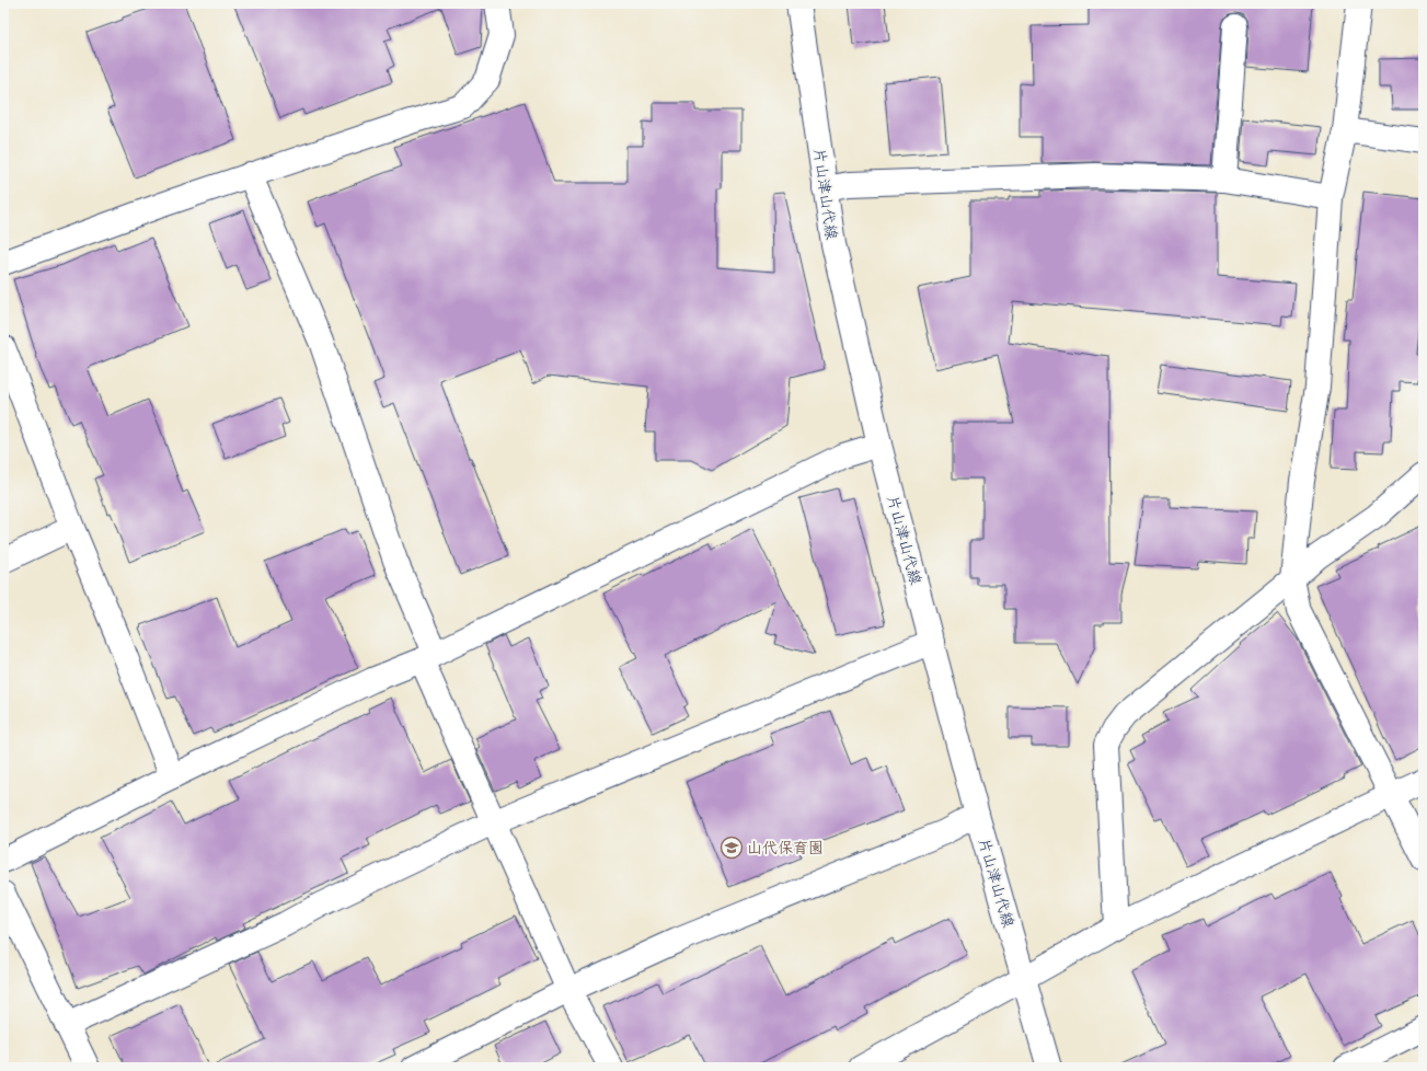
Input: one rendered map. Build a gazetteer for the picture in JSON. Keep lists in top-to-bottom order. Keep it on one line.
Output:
{"streets":{"street":["片山津山代線"]},"places":{"school or university":["山代保育園"]}}
